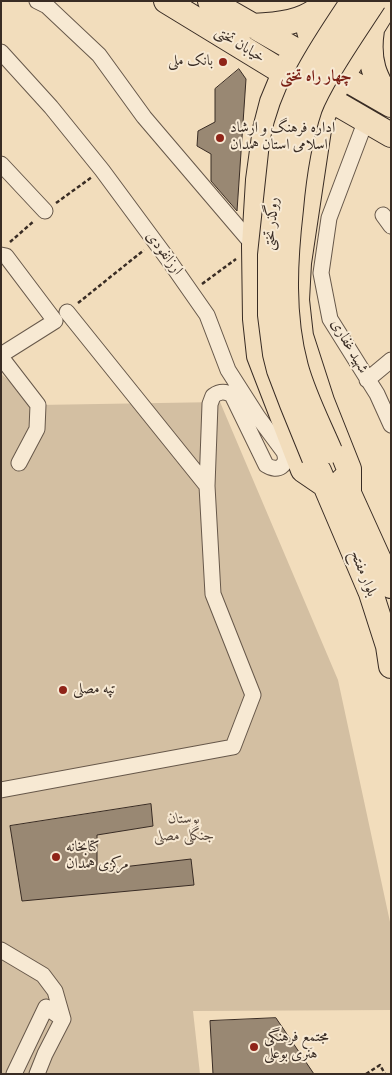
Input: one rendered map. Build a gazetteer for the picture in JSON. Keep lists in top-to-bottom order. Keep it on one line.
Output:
{"streets":{"main road":["خیابان تختی","روگذر تختی","بلوار مفتح"],"street":["ارزانفودی","شهید غفاری"]},"crossings":[["خیابان تختی","شهید غفاری"],["روگذر تختی","ارزانفودی"],["روگذر تختی","بلوار مفتح"],["ارزانفودی","بلوار مفتح"]],"districts":["چهار راه تختی"],"parks":["بوستان جنگلی مصلی"],"places":["بانک ملی","اداره فرهنگ و ارشاد اسلامی استان همدان","تپه مصلی","کتابخانه مرکزی همدان","مجتمع فرهنگی هنری بوعلی"]}
